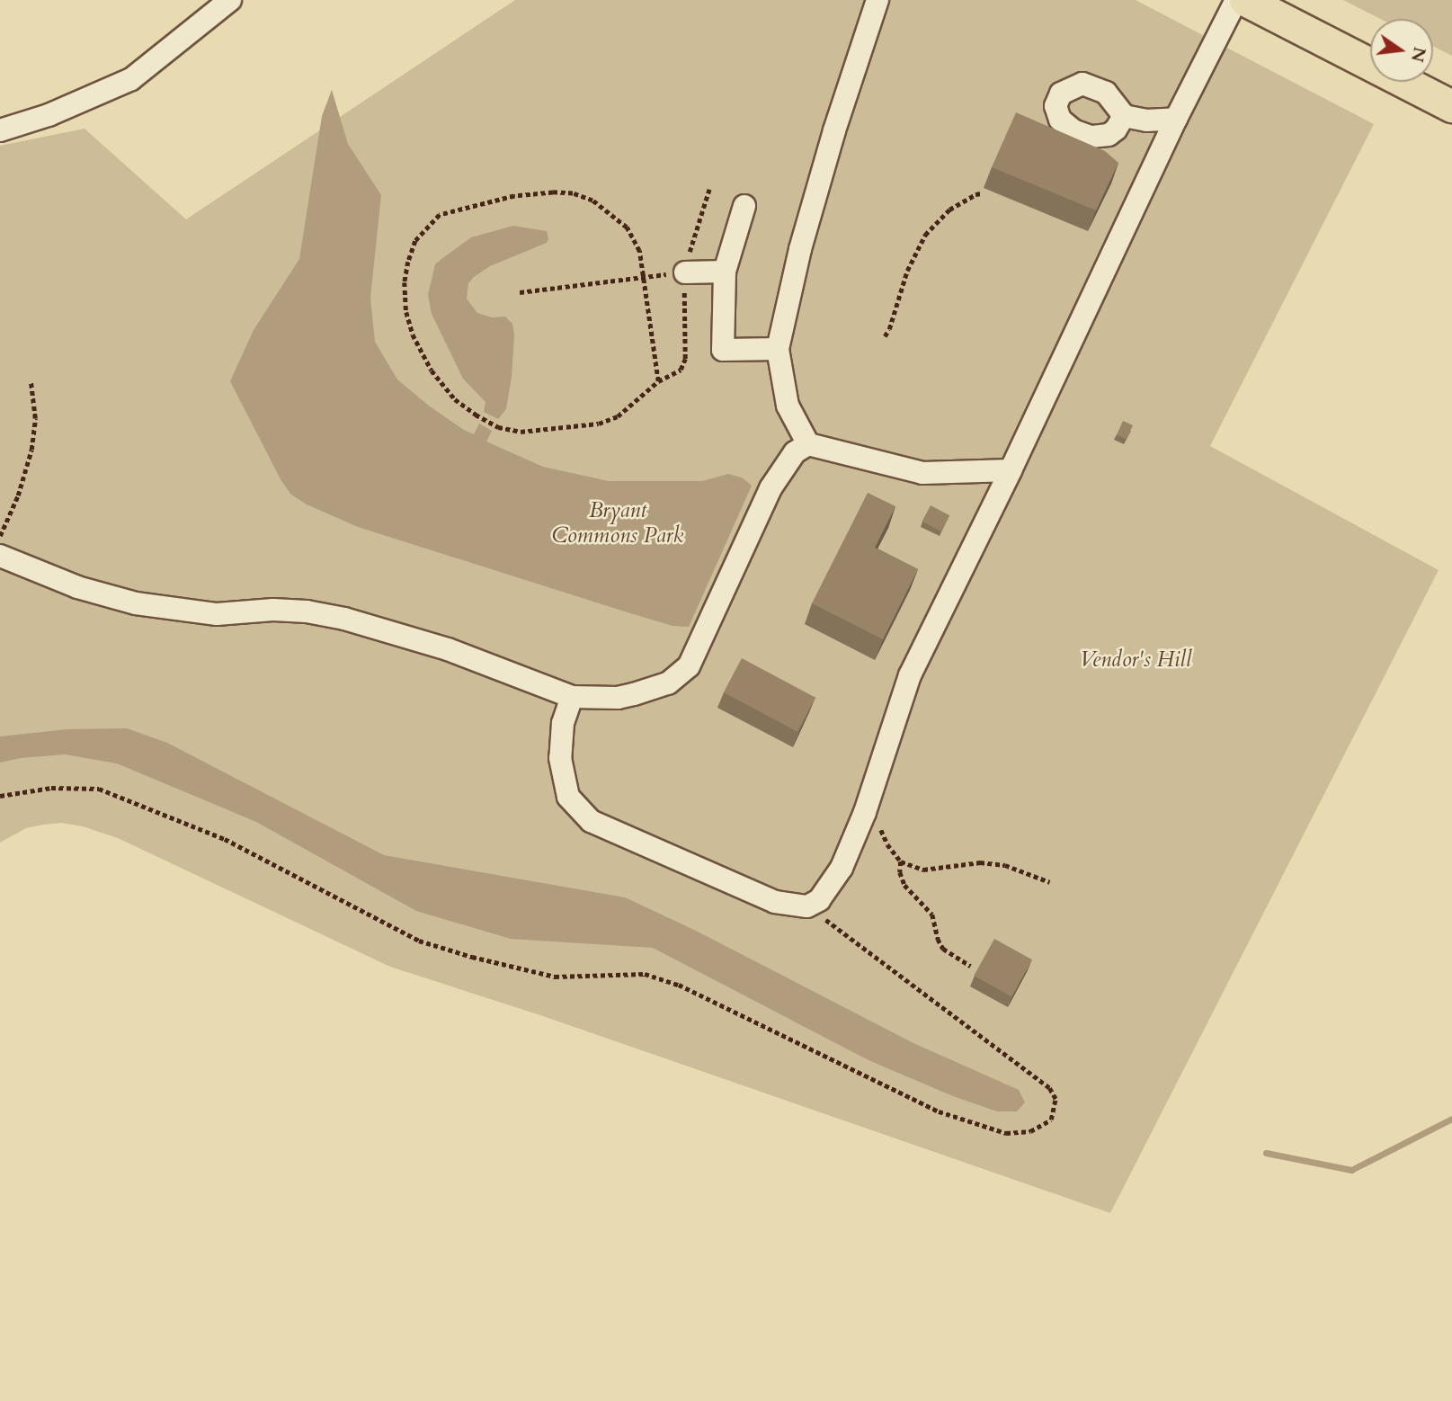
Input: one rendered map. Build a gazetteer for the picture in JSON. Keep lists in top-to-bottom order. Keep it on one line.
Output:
{"parks":["Bryant Commons Park","Vendor's Hill"],"north":"right"}
